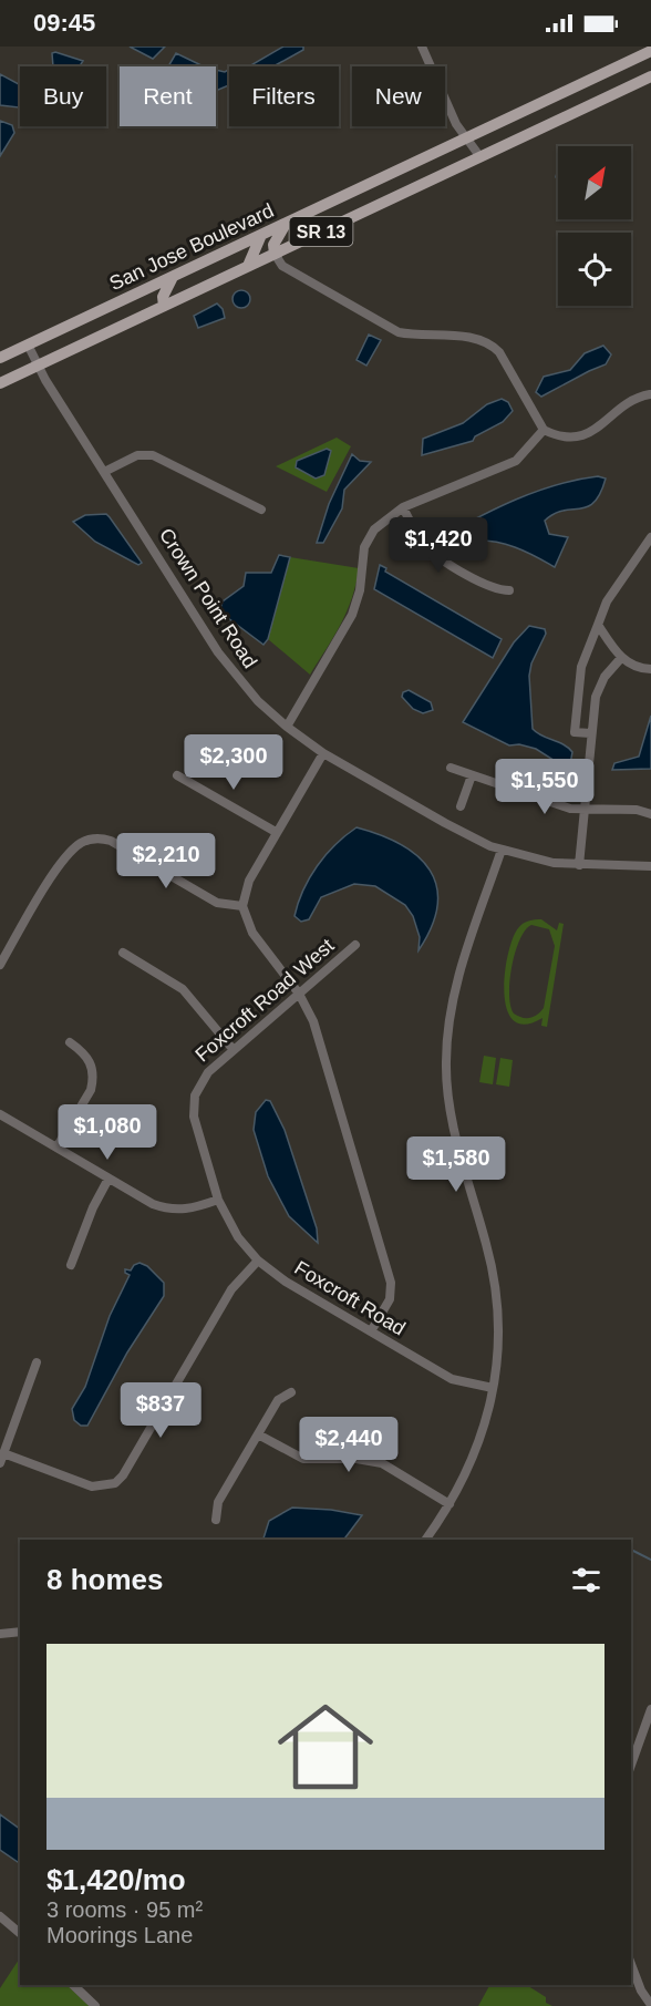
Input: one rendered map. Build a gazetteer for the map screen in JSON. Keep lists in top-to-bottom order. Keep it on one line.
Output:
{"streets":{"main road":["SR 13","San Jose Boulevard"],"street":["Crown Point Road","Foxcroft Road West","Foxcroft Road"]},"crossings":[["San Jose Boulevard","Crown Point Road"],["Foxcroft Road West","Foxcroft Road"]],"north":"top right","page":{"status":"09:45","chip":["Buy","Rent","Filters","New"],"price":["$1,420","$2,300","$1,550","$2,210","$1,080","$1,580","$837","$2,440"],"heading":"8 homes","list":[{"name":"$1,420/mo","note":"3 rooms · 95 m² · Moorings Lane"}]}}
